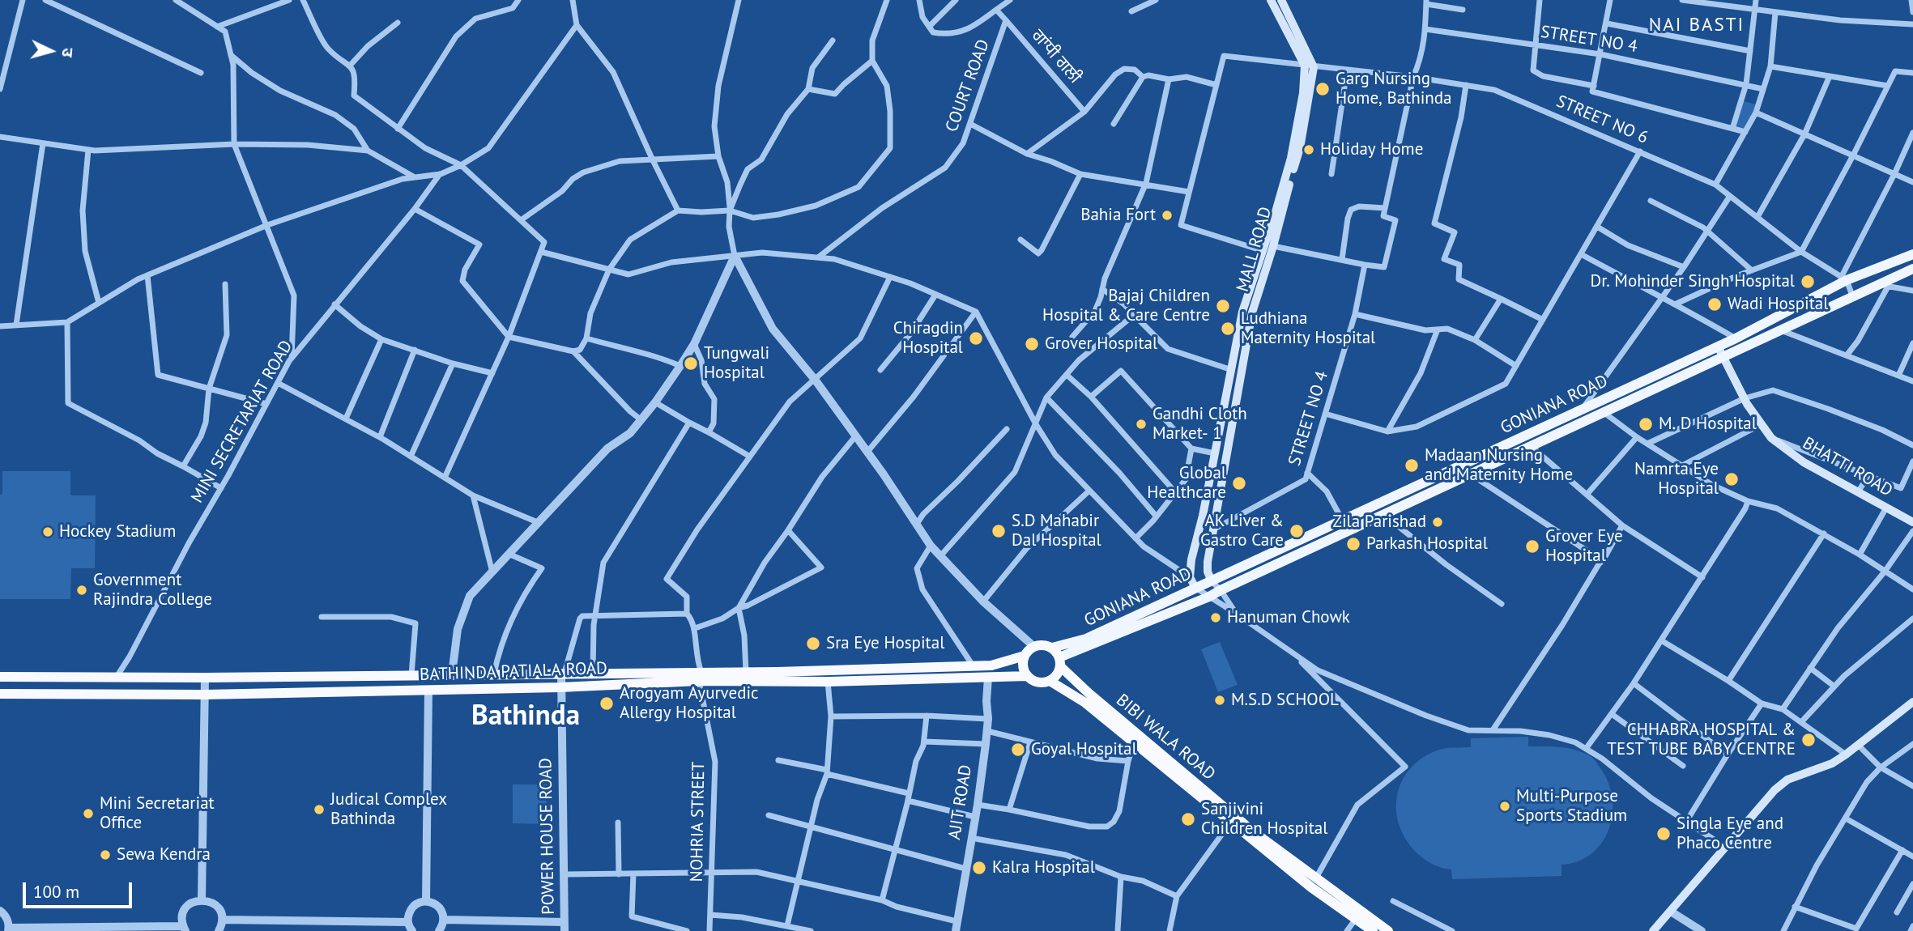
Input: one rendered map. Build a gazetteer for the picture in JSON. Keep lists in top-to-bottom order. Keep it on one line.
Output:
{"streets":{"highway":["BATHINDA PATIALA ROAD","BIBI WALA ROAD"],"main road":["MALL ROAD","GONIANA ROAD","BHATTI ROAD"],"street":["STREET NO 4","ਗਾਂਧੀ ਗਲੀ","COURT ROAD","STREET NO 6","MINI SECRETARIAT ROAD","AJIT ROAD","NOHRIA STREET","POWER HOUSE ROAD"]},"crossings":[["STREET NO 4","MALL ROAD"],["ਗਾਂਧੀ ਗਲੀ","COURT ROAD"],["STREET NO 6","MALL ROAD"],["STREET NO 6","GONIANA ROAD"],["MALL ROAD","GONIANA ROAD"],["GONIANA ROAD","BHATTI ROAD"],["GONIANA ROAD","BATHINDA PATIALA ROAD"],["GONIANA ROAD","BIBI WALA ROAD"],["BATHINDA PATIALA ROAD","BIBI WALA ROAD"],["BATHINDA PATIALA ROAD","AJIT ROAD"],["BATHINDA PATIALA ROAD","NOHRIA STREET"],["BATHINDA PATIALA ROAD","POWER HOUSE ROAD"]],"districts":["NAI BASTI","Bathinda"],"places":["Garg Nursing Home, Bathinda","Holiday Home","Bahia Fort","Dr. Mohinder Singh Hospital","Wadi Hospital","Bajaj Children Hospital & Care Centre","Ludhiana Maternity Hospital","Chiragdin Hospital","Grover Hospital","Tungwali Hospital","Gandhi Cloth Market- 1","M. D Hospital","Madaan Nursing and Maternity Home","Namrta Eye Hospital","Global Healthcare","Zila Parishad","S.D Mahabir Dal Hospital","AK Liver & Gastro Care","Hockey Stadium","Parkash Hospital","Grover Eye Hospital","Government Rajindra College","Hanuman Chowk","Sra Eye Hospital","M.S.D SCHOOL","Arogyam Ayurvedic Allergy Hospital","CHHABRA HOSPITAL & TEST TUBE BABY CENTRE","Goyal Hospital","Multi-Purpose Sports Stadium","Judical Complex Bathinda","Mini Secretariat Office","Sanjivini Children Hospital","Singla Eye and Phaco Centre","Sewa Kendra","Kalra Hospital"],"scale_bar":"100 m","north":"right"}
